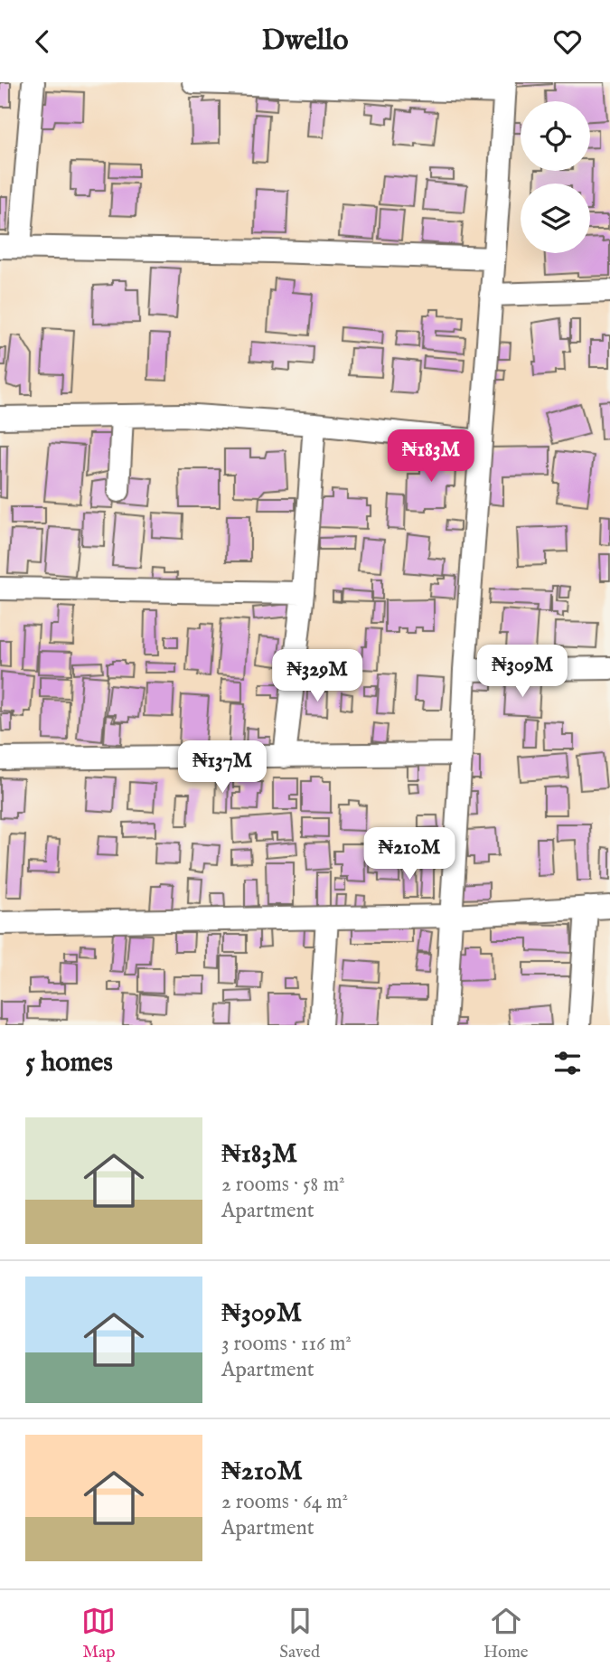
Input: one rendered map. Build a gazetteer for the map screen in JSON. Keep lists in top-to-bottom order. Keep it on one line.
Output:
{"page":{"header":"Dwello","price":["₦183M","₦309M","₦329M","₦137M","₦210M"],"heading":"5 homes","list":[{"name":"₦183M","note":"2 rooms · 58 m² · Apartment"},{"name":"₦309M","note":"3 rooms · 116 m² · Apartment"},{"name":"₦210M","note":"2 rooms · 64 m² · Apartment"}],"tabs":["Map","Saved","Home"]}}
